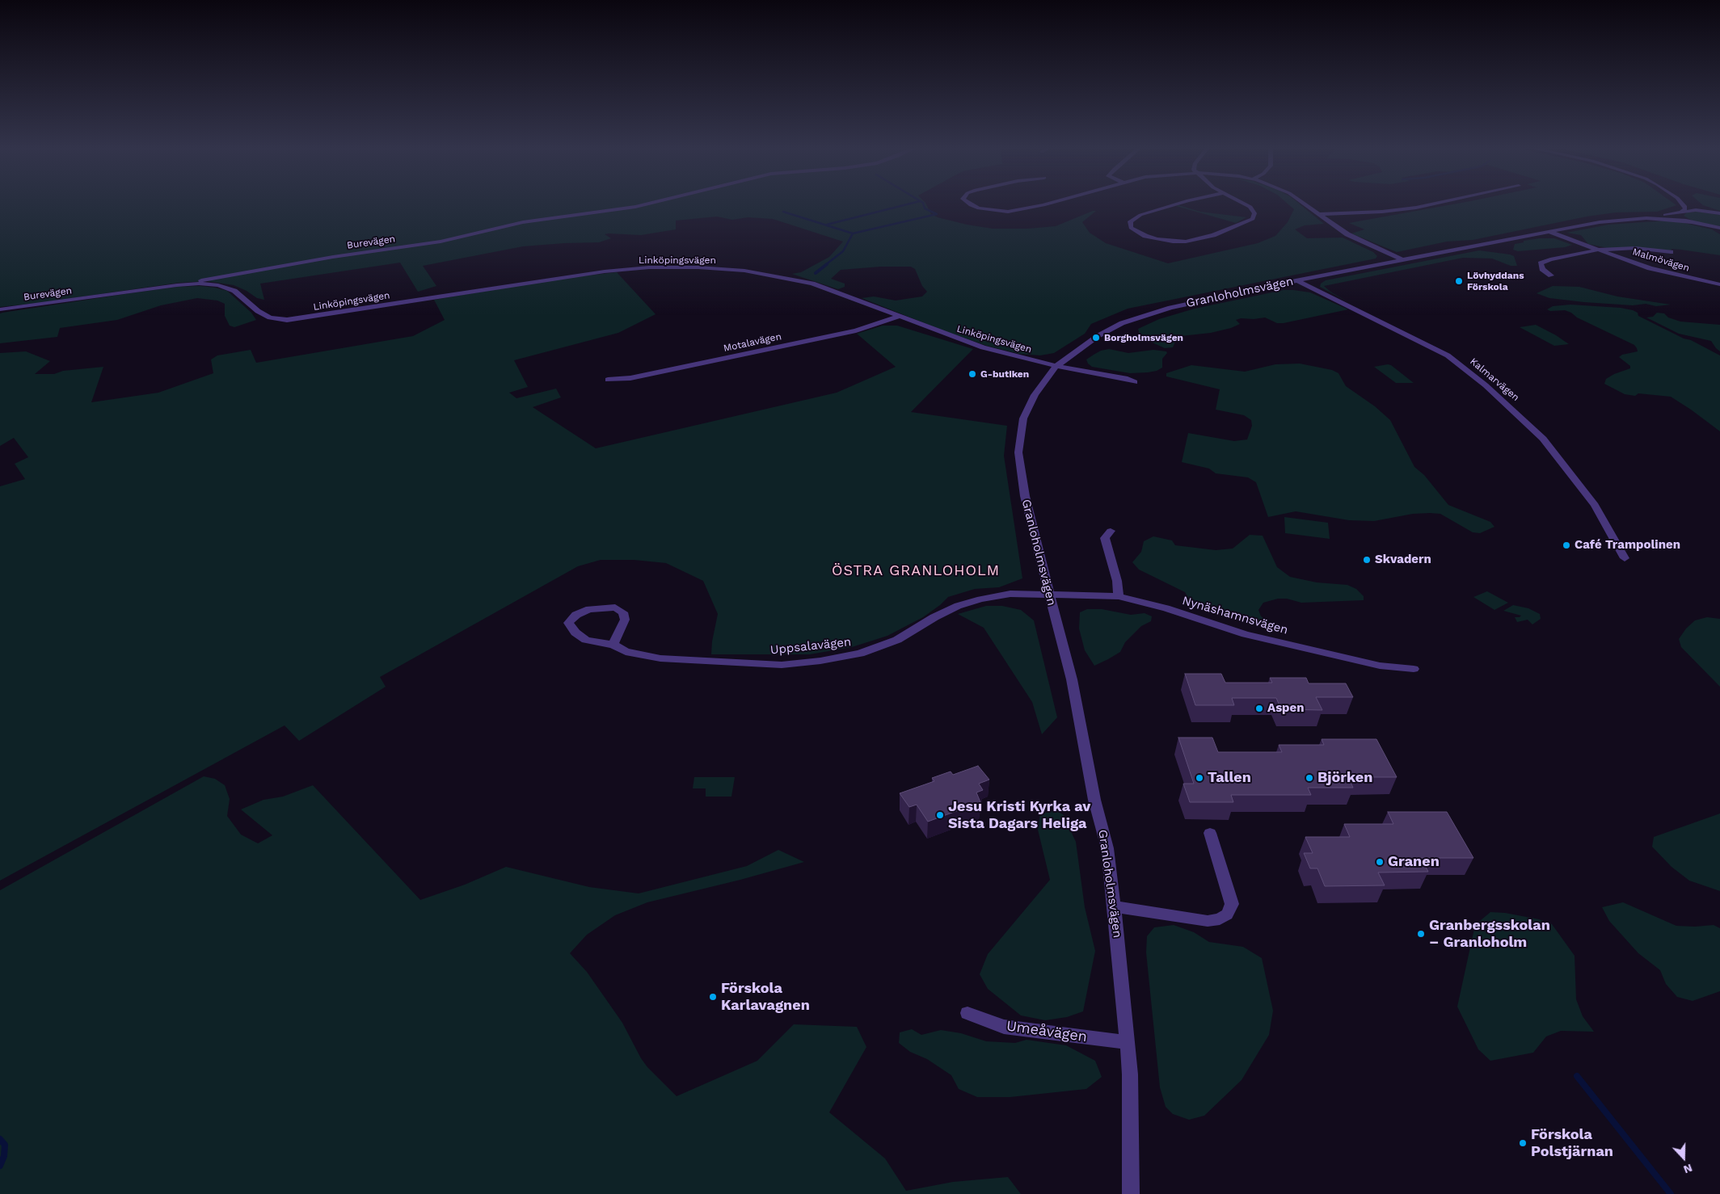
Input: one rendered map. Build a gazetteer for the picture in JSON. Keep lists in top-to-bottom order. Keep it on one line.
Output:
{"streets":{"street":["Burevägen","Linköpingsvägen","Malmövägen","Granloholmsvägen","Motalavägen","Kalmarvägen","Nynäshamnsvägen","Uppsalavägen","Umeåvägen"]},"crossings":[["Burevägen","Linköpingsvägen"],["Linköpingsvägen","Granloholmsvägen"],["Linköpingsvägen","Motalavägen"],["Malmövägen","Granloholmsvägen"],["Granloholmsvägen","Kalmarvägen"],["Granloholmsvägen","Nynäshamnsvägen"],["Granloholmsvägen","Uppsalavägen"],["Granloholmsvägen","Umeåvägen"],["Nynäshamnsvägen","Uppsalavägen"]],"districts":["ÖSTRA GRANLOHOLM"],"places":["Lövhyddans Förskola","Borgholmsvägen","G-butiken","Café Trampolinen","Skvadern","Aspen","Tallen","Björken","Jesu Kristi Kyrka av Sista Dagars Heliga","Granen","Granbergsskolan – Granloholm","Förskola Karlavagnen","Förskola Polstjärnan"],"north":"bottom"}
